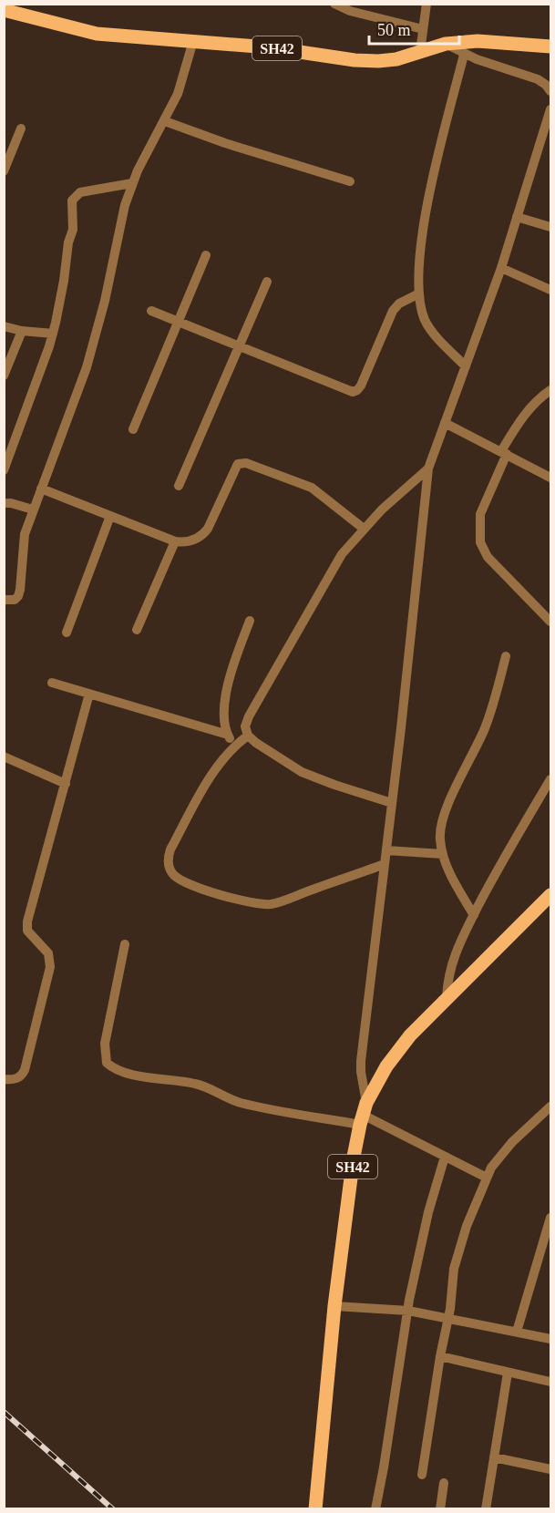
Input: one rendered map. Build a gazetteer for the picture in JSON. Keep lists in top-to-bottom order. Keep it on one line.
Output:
{"streets":{"main road":["SH42"]},"scale_bar":"50 m"}
